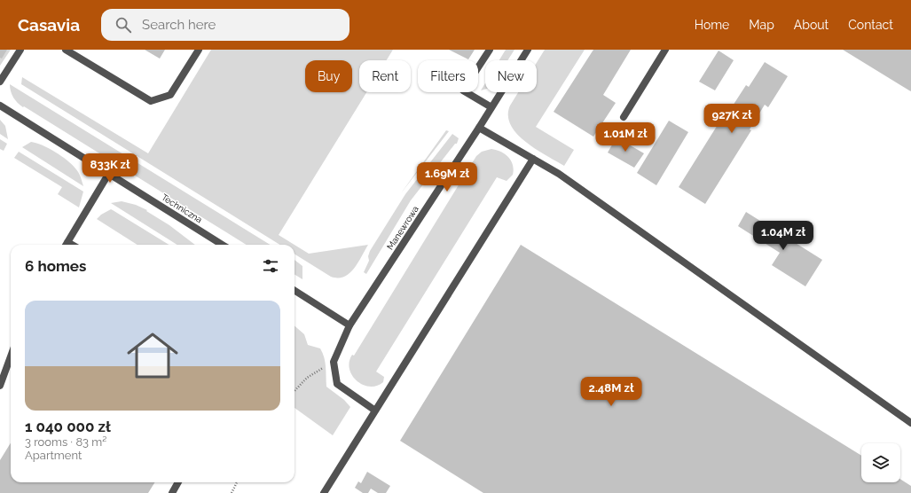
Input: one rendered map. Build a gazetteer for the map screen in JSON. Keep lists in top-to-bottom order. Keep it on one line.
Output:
{"streets":{"street":["Techniczna","Manewrowa"]},"page":{"header":"Casavia","search":"Search here","nav":["Home","Map","About","Contact"],"chip":["Buy","Rent","Filters","New"],"price":["927K zł","1.01M zł","833K zł","1.69M zł","1.04M zł","2.48M zł"],"heading":"6 homes","list":[{"name":"1 040 000 zł","note":"3 rooms · 83 m² · Apartment"}]}}
